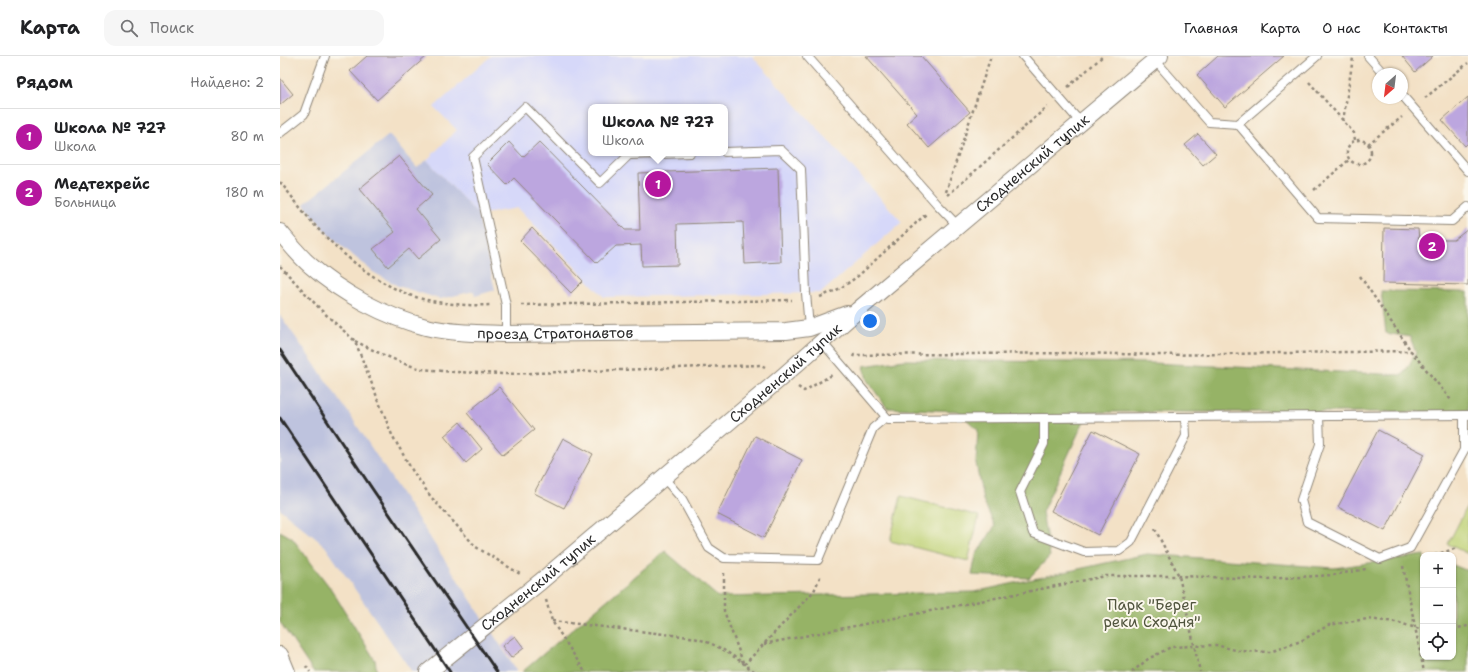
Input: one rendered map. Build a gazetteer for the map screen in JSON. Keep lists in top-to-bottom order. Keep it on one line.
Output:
{"streets":{"street":["Сходненский тупик","проезд Стратонавтов"]},"crossings":[["Сходненский тупик","проезд Стратонавтов"]],"parks":["Парк \"Берег реки Сходня\""],"north":"bottom left","page":{"header":"Карта","search":"Поиск","nav":["Главная","Карта","О нас","Контакты"],"heading":["Рядом","Найдено: 2"],"popup":["Школа № 727","Школа"],"list":[{"mark":"1","name":"Школа № 727","note":"Школа","value":"80 m"},{"mark":"2","name":"Медтехрейс","note":"Больница","value":"180 m"}],"pins":["1","2"],"map_buttons":["+","−"]}}
